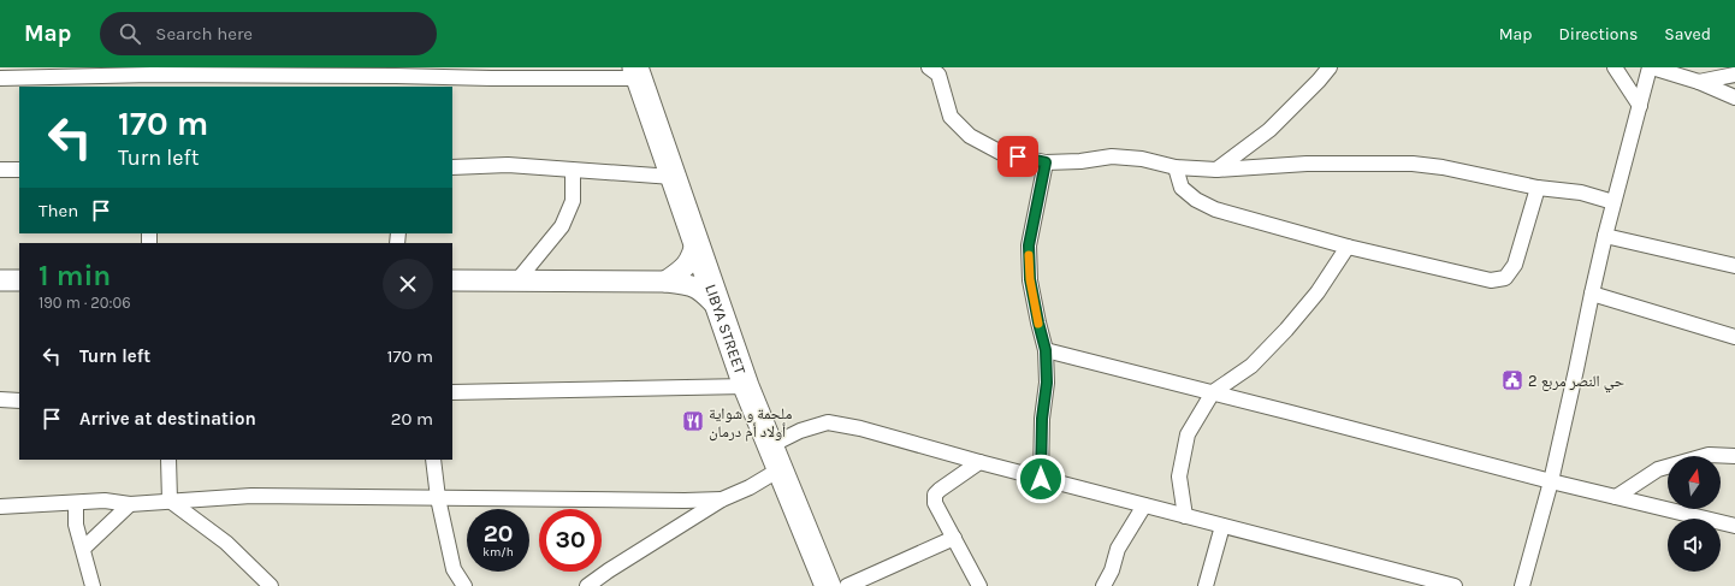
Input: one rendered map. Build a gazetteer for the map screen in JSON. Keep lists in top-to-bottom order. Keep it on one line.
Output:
{"streets":{"highway":["LIBYA STREET"]},"places":{"public building":["حي النصر مربع 2"],"restaurant":["ملحمة و شواية أولاد أم درمان"]},"north":"top","page":{"header":"Map","search":"Search here","nav":["Map","Directions","Saved"],"turn":["170 m","Turn left"],"then":"Then","heading":["1 min","190 m · 20:06"],"list":[{"name":"Turn left","value":"170 m"},{"name":"Arrive at destination","value":"20 m"}],"speed":"20 km/h","limit":"30"}}
